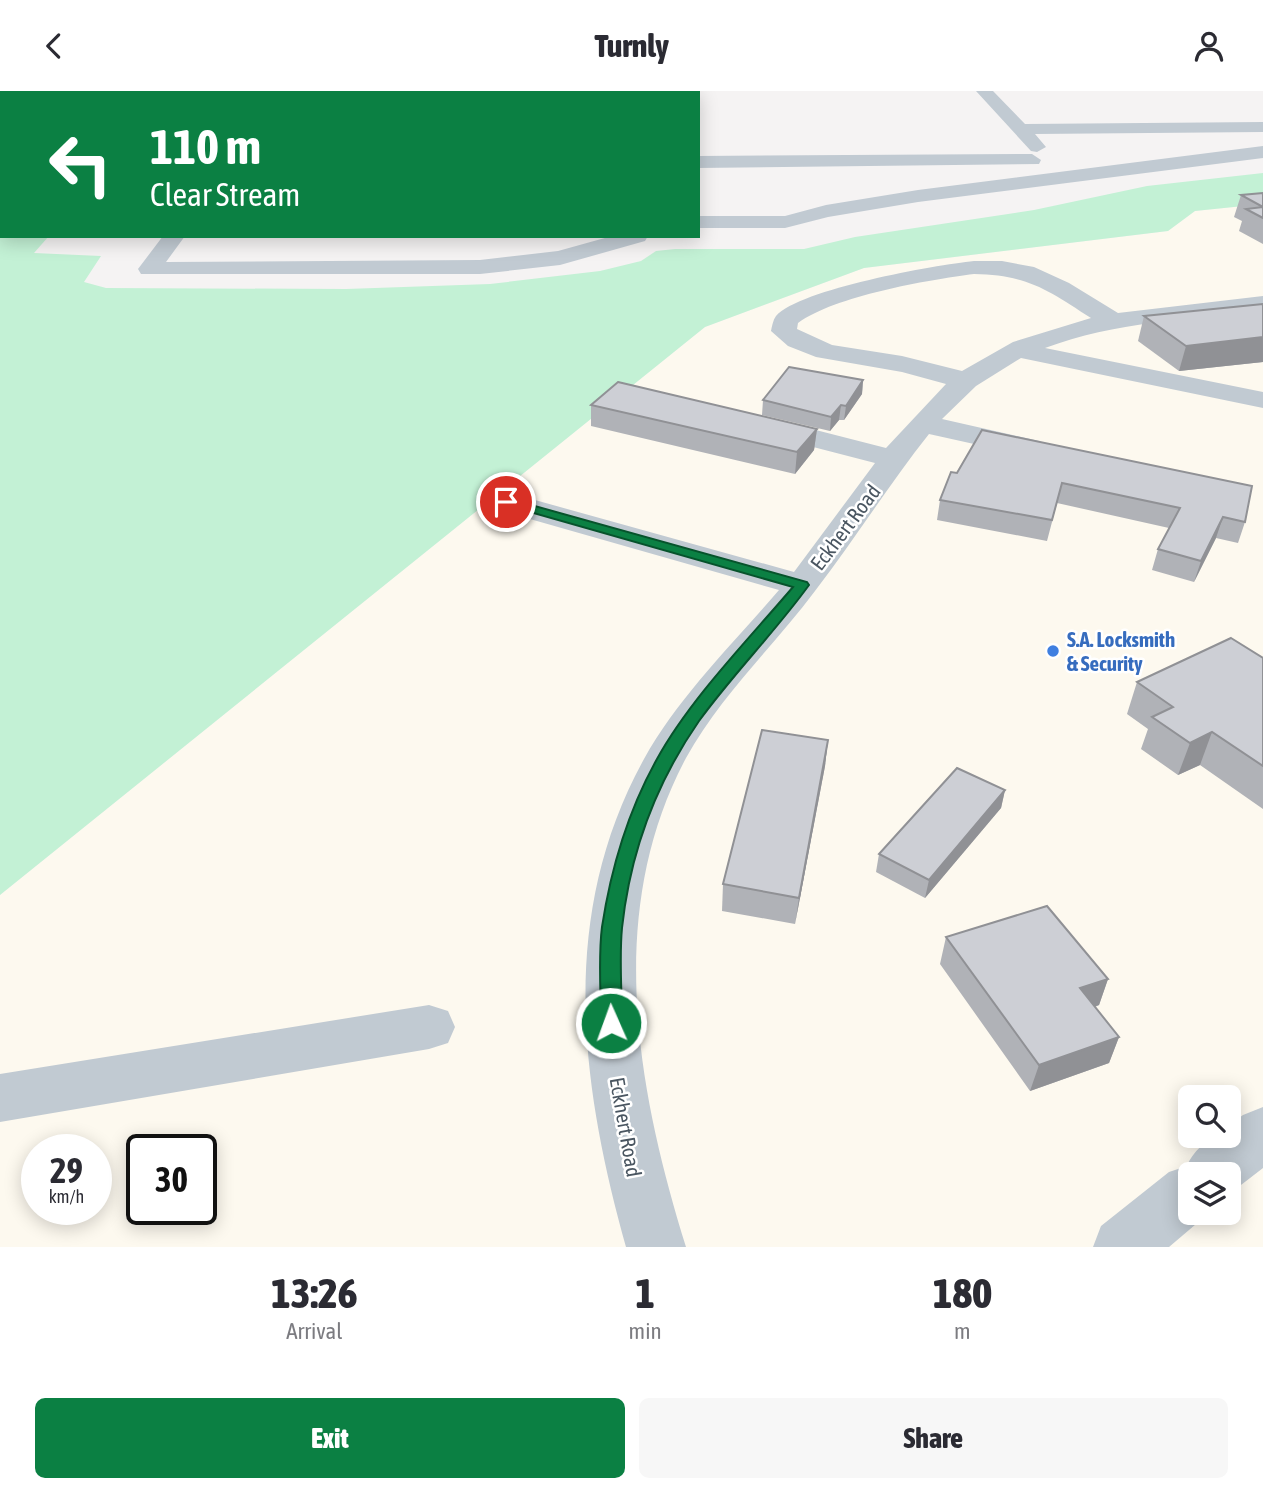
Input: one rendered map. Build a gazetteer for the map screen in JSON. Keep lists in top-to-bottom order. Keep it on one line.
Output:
{"streets":{"street":["Eckhert Road"]},"places":["S.A. Locksmith & Security"],"page":{"header":"Turnly","turn":["110 m","Clear Stream"],"speed":"29 km/h","limit":"30","eta":["13:26","Arrival","1","min","180","m"],"buttons":["Exit","Share"]}}
